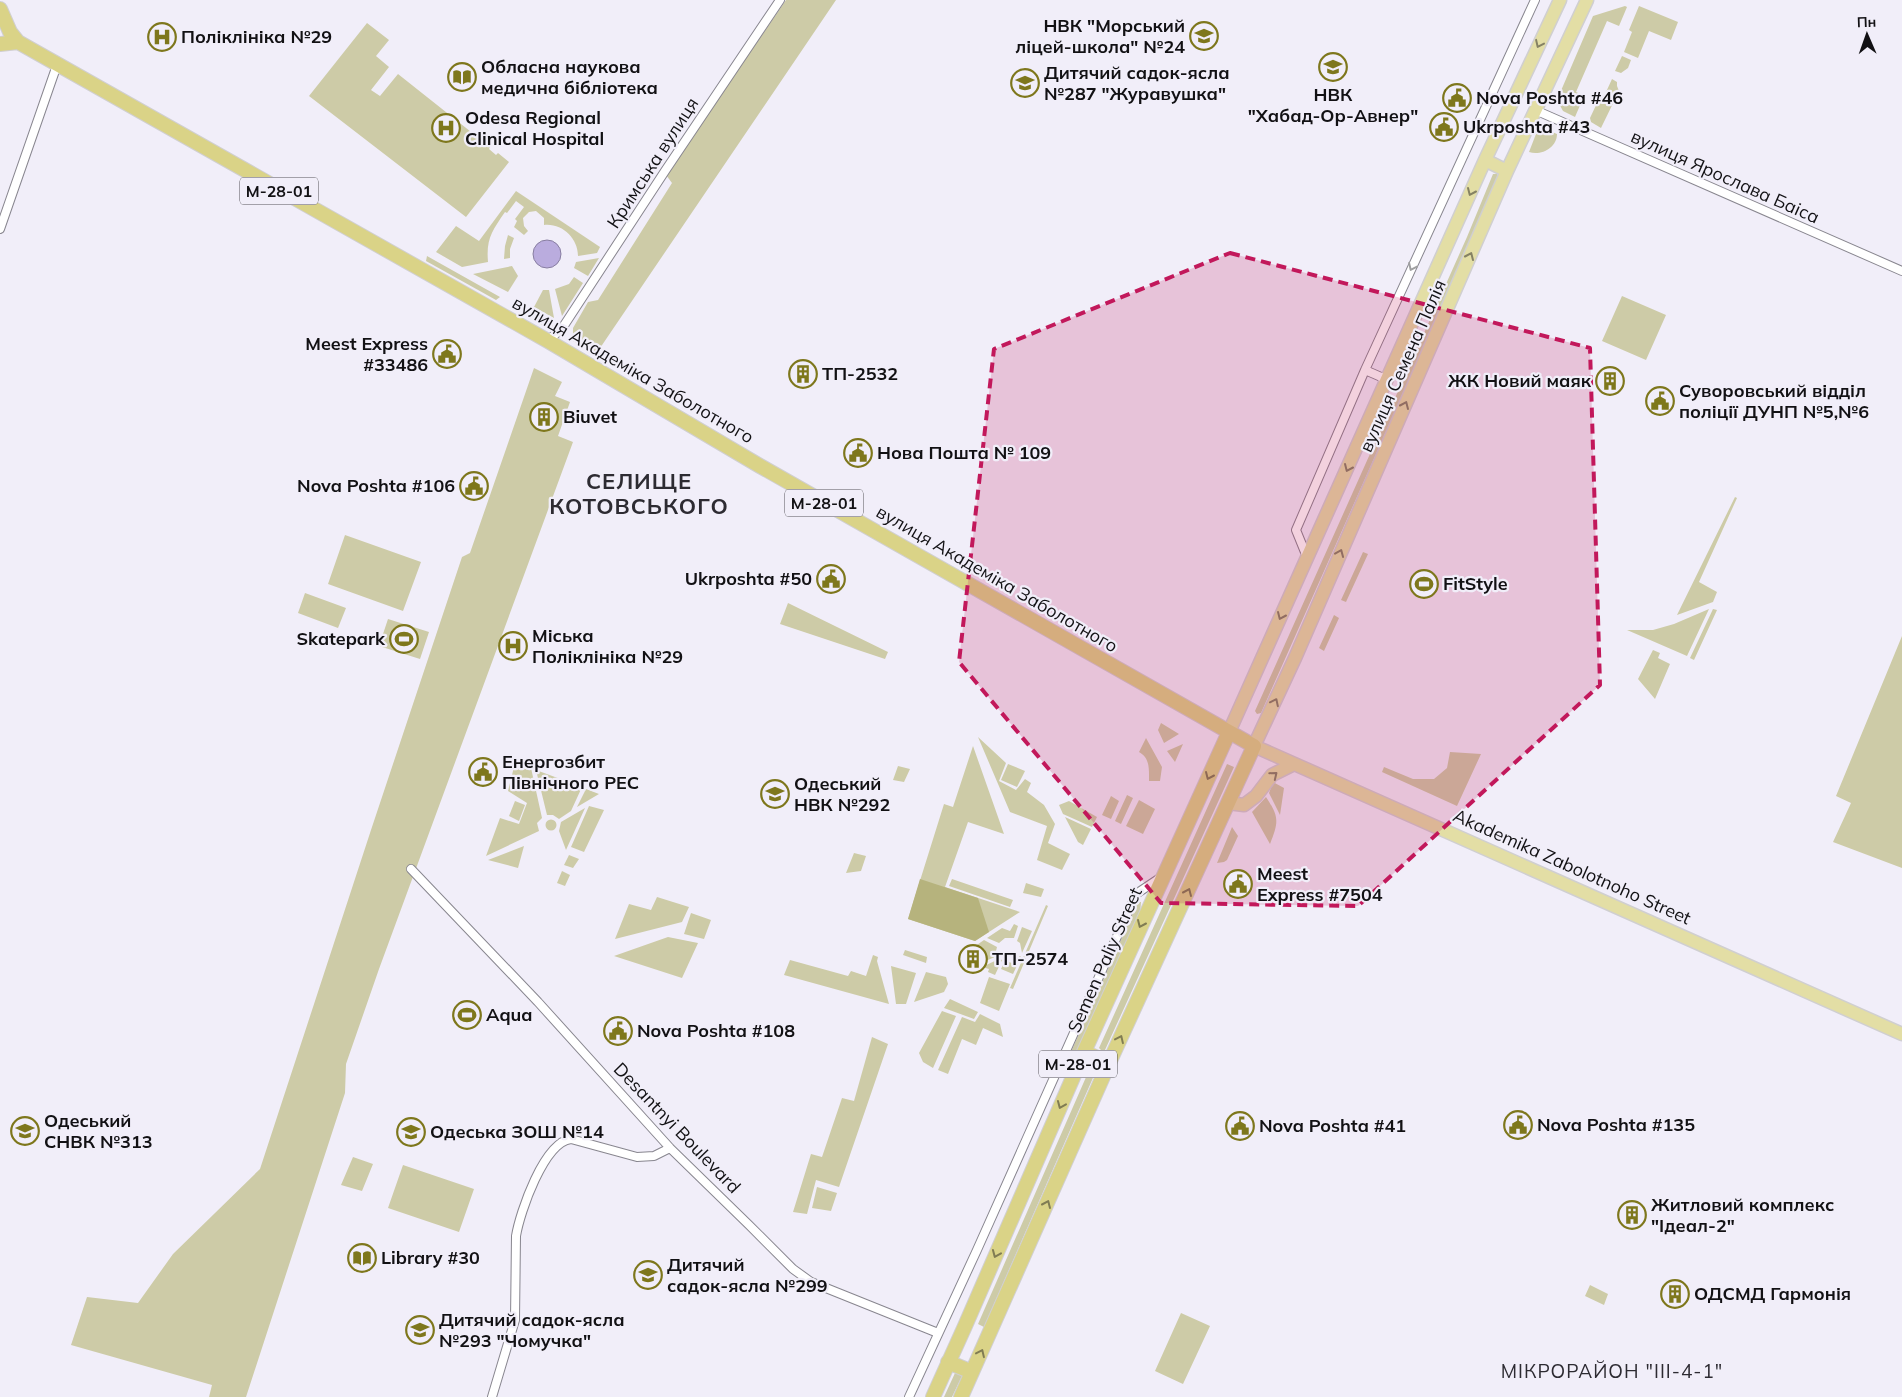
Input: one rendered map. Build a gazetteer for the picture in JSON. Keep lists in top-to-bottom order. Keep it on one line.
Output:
{"streets":{"highway":["М-28-01","вулиця Академіка Заболотного","Akademika Zabolotnoho Street","Semen Paliy Street"],"main road":["вулиця Семена Палія"],"street":["Кримська вулиця","вулиця Ярослава Баіса","Desantnyi Boulevard"]},"crossings":[["Кримська вулиця","вулиця Академіка Заболотного"],["вулиця Ярослава Баіса","вулиця Семена Палія"],["М-28-01","вулиця Семена Палія"],["М-28-01","Akademika Zabolotnoho Street"],["вулиця Семена Палія","вулиця Академіка Заболотного"],["вулиця Семена Палія","Akademika Zabolotnoho Street"],["вулиця Семена Палія","Semen Paliy Street"],["вулиця Академіка Заболотного","Akademika Zabolotnoho Street"],["вулиця Академіка Заболотного","Semen Paliy Street"],["Akademika Zabolotnoho Street","Semen Paliy Street"]],"districts":["СЕЛИЩЕ КОТОВСЬКОГО","МІКРОРАЙОН \"ІІІ-4-1\""],"places":{"school or university":["НВК \"Морський ліцей-школа\" №24","НВК \"Хабад-Ор-Авнер\"","Дитячий садок-ясла №287 \"Журавушка\"","Одеський НВК №292","Одеський СНВК №313","Одеська ЗОШ №14","Дитячий садок-ясла №299","Дитячий садок-ясла №293 \"Чомучка\""],"hospital":["Поліклініка №29","Odesa Regional Clinical Hospital","Міська Поліклініка №29"],"library":["Обласна наукова медична бібліотека","Library #30"],"public building":["Nova Poshta #46","Ukrposhta #43","Meest Express #33486","Суворовський відділ поліції ДУНП №5,№6","Нова Пошта № 109","Nova Poshta #106","Ukrposhta #50","Енергозбит Північного РЕС","Meest Express #7504","Nova Poshta #108","Nova Poshta #135","Nova Poshta #41"],"building":["ТП-2532","ЖК Новий маяк","Biuvet","ТП-2574","Житловий комплекс \"Ідеал-2\"","ОДСМД Гармонія"],"sports":["FitStyle","Skatepark","Aqua"]},"north":"top"}
